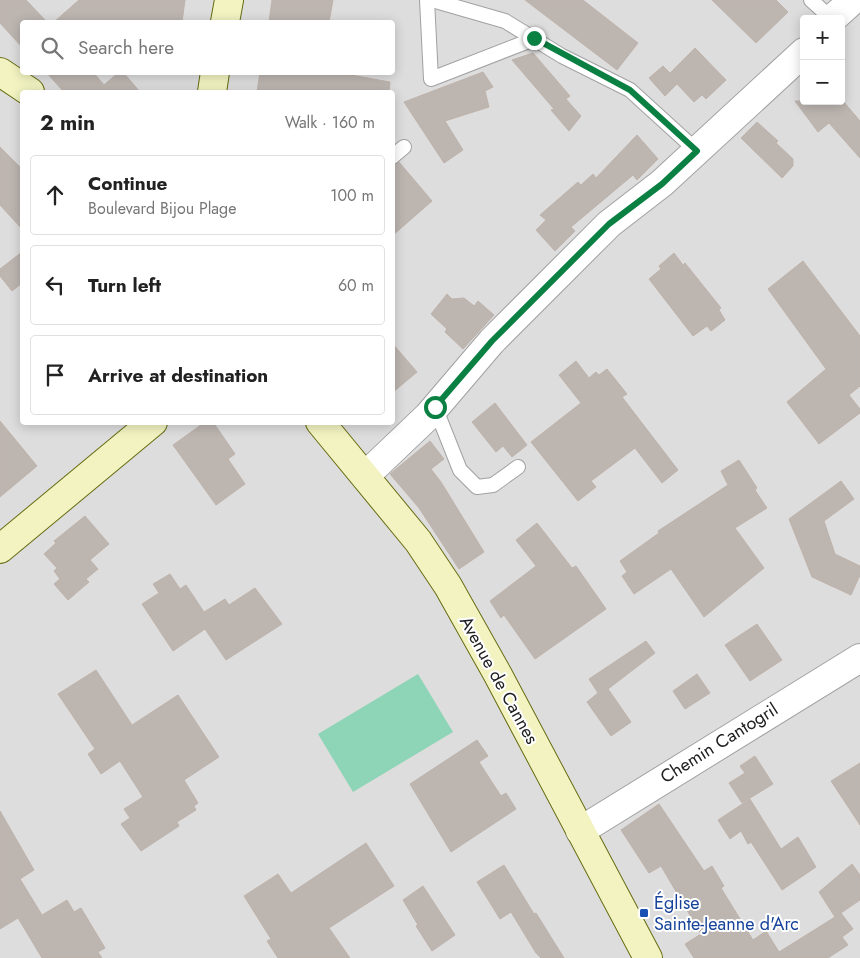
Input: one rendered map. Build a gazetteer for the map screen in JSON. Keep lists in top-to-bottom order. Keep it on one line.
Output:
{"streets":{"main road":["Avenue de Cannes"],"street":["Chemin Cantogril"]},"crossings":[["Avenue de Cannes","Chemin Cantogril"]],"places":{"transit":["Église Sainte-Jeanne d'Arc"]},"page":{"map_buttons":["+","−"],"search":"Search here","heading":["2 min","Walk · 160 m"],"list":[["Continue","Boulevard Bijou Plage","100 m"],["Turn left","60 m"],"Arrive at destination"]}}
